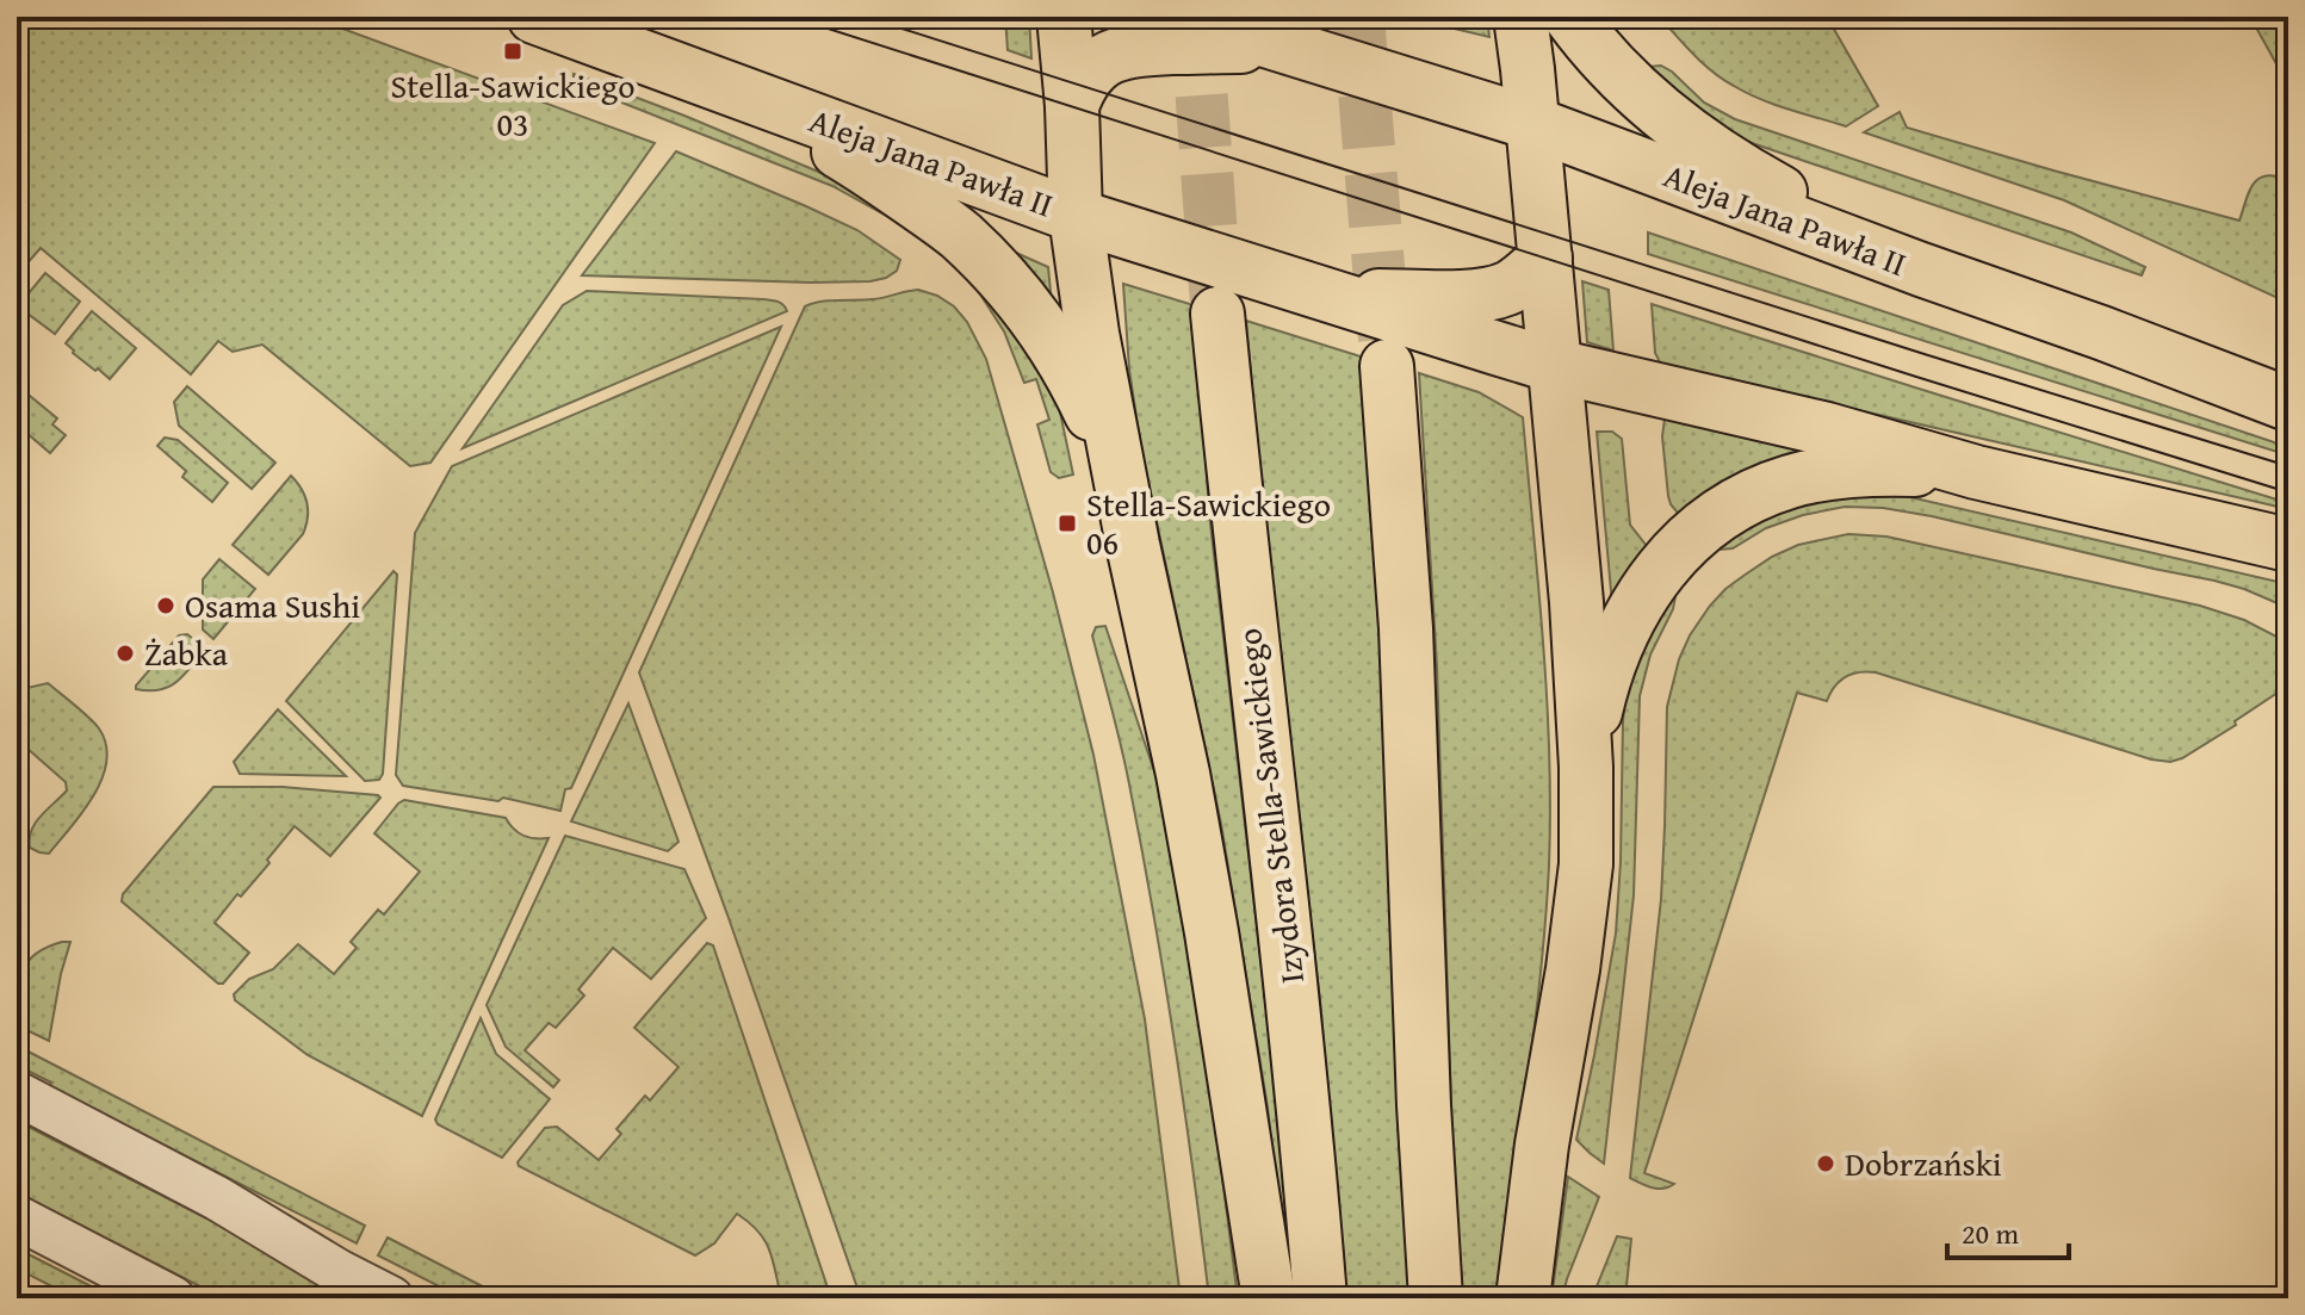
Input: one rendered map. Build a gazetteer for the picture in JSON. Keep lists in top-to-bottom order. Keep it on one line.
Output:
{"streets":{"main road":["Aleja Jana Pawła II","Izydora Stella-Sawickiego"]},"places":{"transit":["Stella-Sawickiego 03","Stella-Sawickiego 06"],"other":["Osama Sushi","Żabka","Dobrzański"]},"scale_bar":"20 m"}
